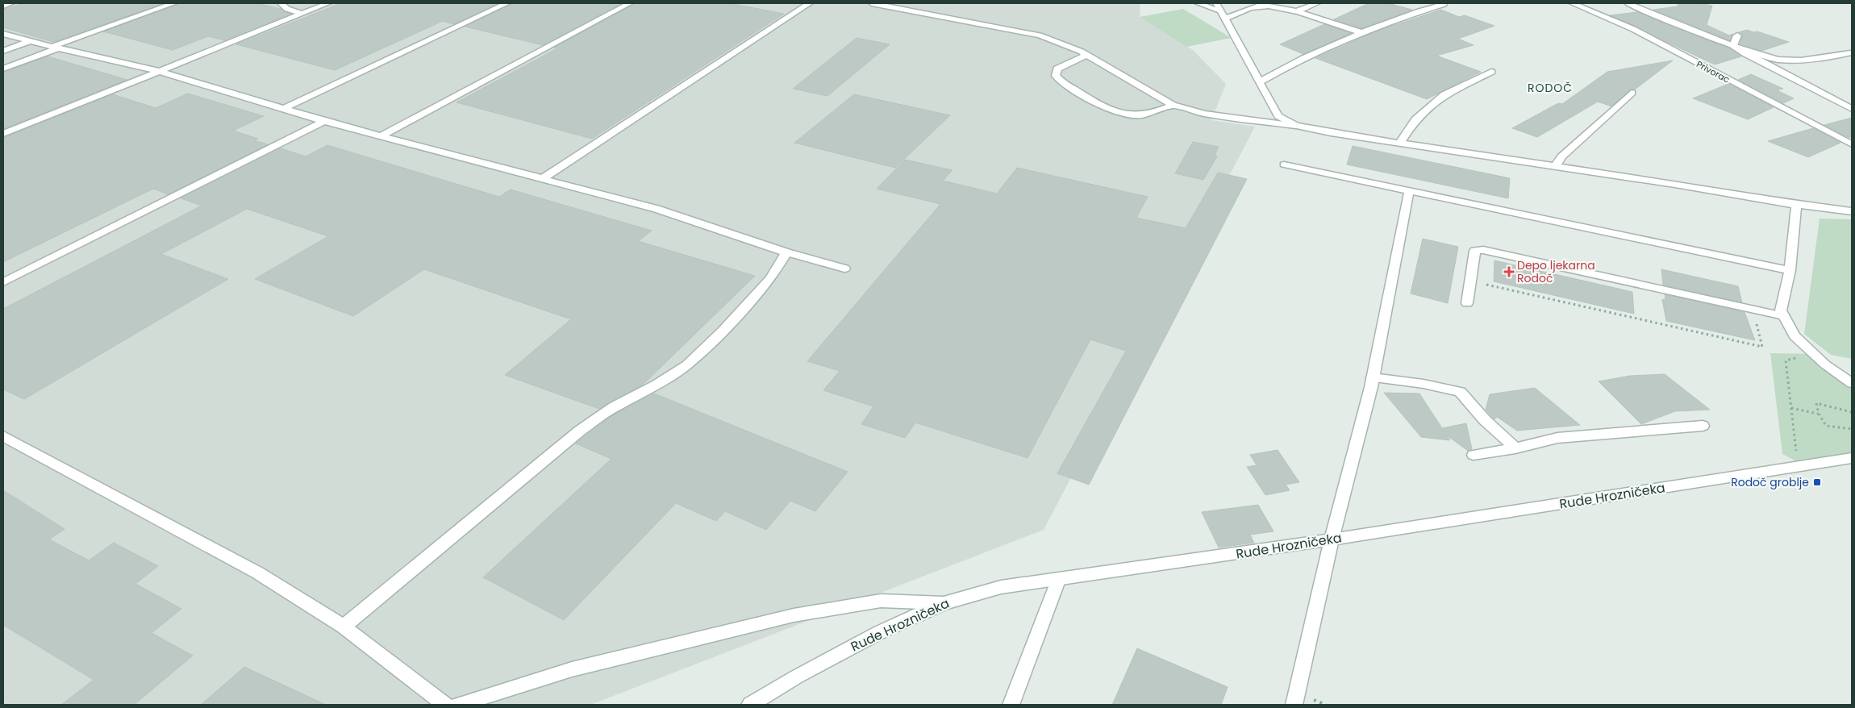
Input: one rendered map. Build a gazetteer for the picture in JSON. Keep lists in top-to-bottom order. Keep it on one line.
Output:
{"streets":{"street":["Privorac","Rude Hrozničeka"]},"districts":["RODOČ"],"places":{"health":["Depo ljekarna Rodoč"],"transit":["Rodoč groblje"]}}
